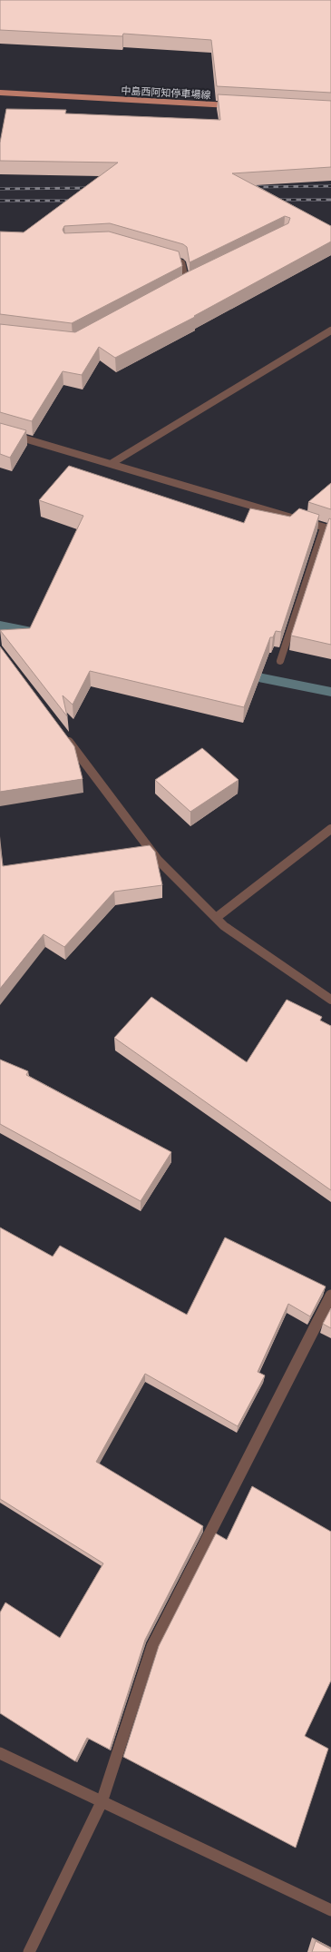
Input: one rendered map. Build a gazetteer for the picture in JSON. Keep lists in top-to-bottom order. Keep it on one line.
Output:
{"streets":{"main road":["中島西阿知停車場線"]}}
